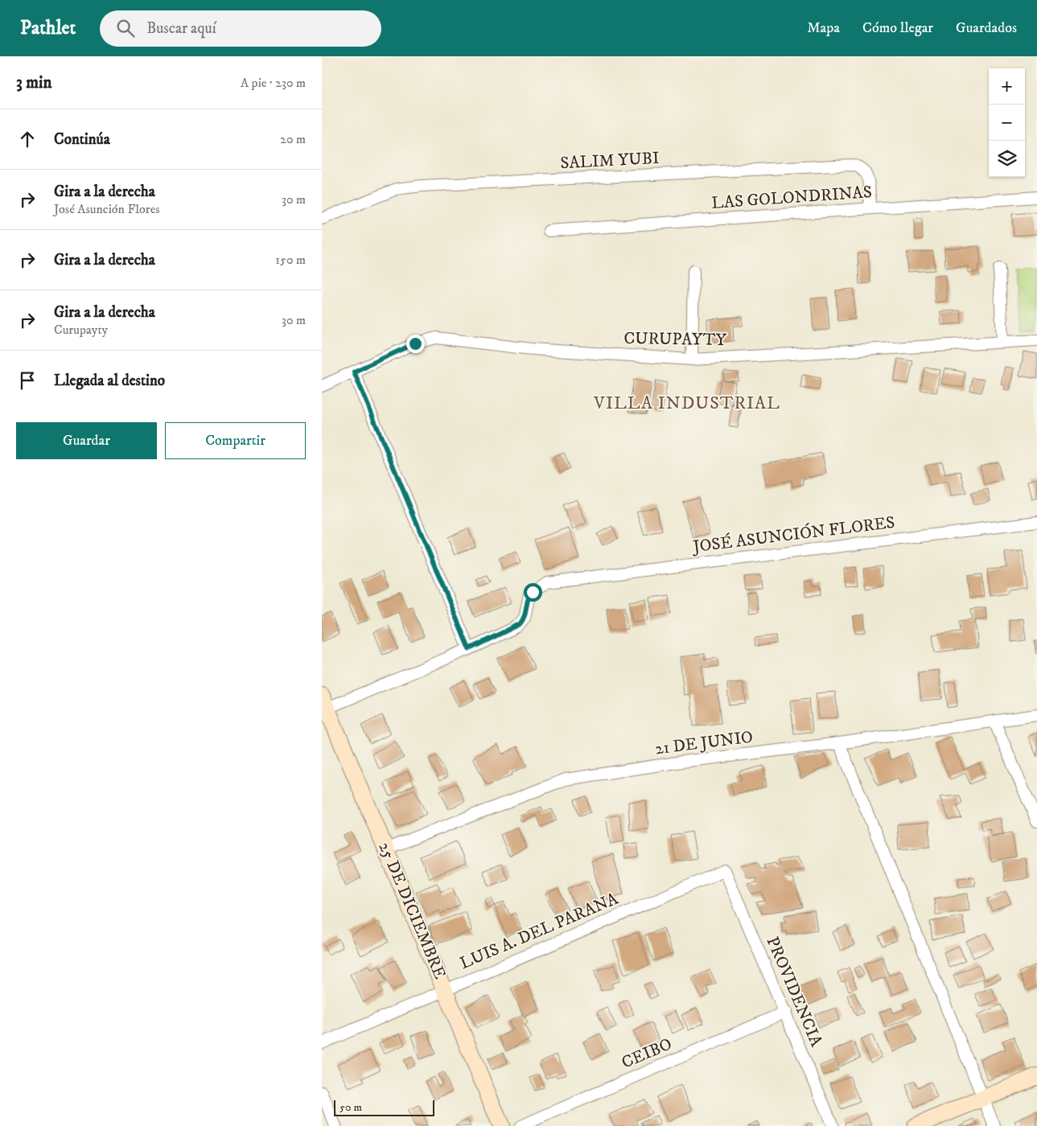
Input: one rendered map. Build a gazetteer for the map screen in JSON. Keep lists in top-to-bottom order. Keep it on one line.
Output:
{"streets":{"street":["SALIM YUBI","LAS GOLONDRINAS","CURUPAYTY","JOSÉ ASUNCIÓN FLORES","21 DE JUNIO","25 DE DICIEMBRE","LUIS A. DEL PARANA","PROVIDENCIA","CEIBO"]},"crossings":[["SALIM YUBI","LAS GOLONDRINAS"],["21 DE JUNIO","25 DE DICIEMBRE"],["25 DE DICIEMBRE","LUIS A. DEL PARANA"],["LUIS A. DEL PARANA","PROVIDENCIA"],["PROVIDENCIA","CEIBO"]],"districts":["VILLA INDUSTRIAL"],"scale_bar":"50 m","page":{"header":"Pathlet","search":"Buscar aquí","nav":["Mapa","Cómo llegar","Guardados"],"heading":["3 min","A pie · 230 m"],"map_buttons":["+","−"],"list":[["Continúa","20 m"],["Gira a la derecha","José Asunción Flores","30 m"],["Gira a la derecha","150 m"],["Gira a la derecha","Curupayty","30 m"],"Llegada al destino"],"buttons":["Guardar","Compartir"],"scale":"50 m"}}
